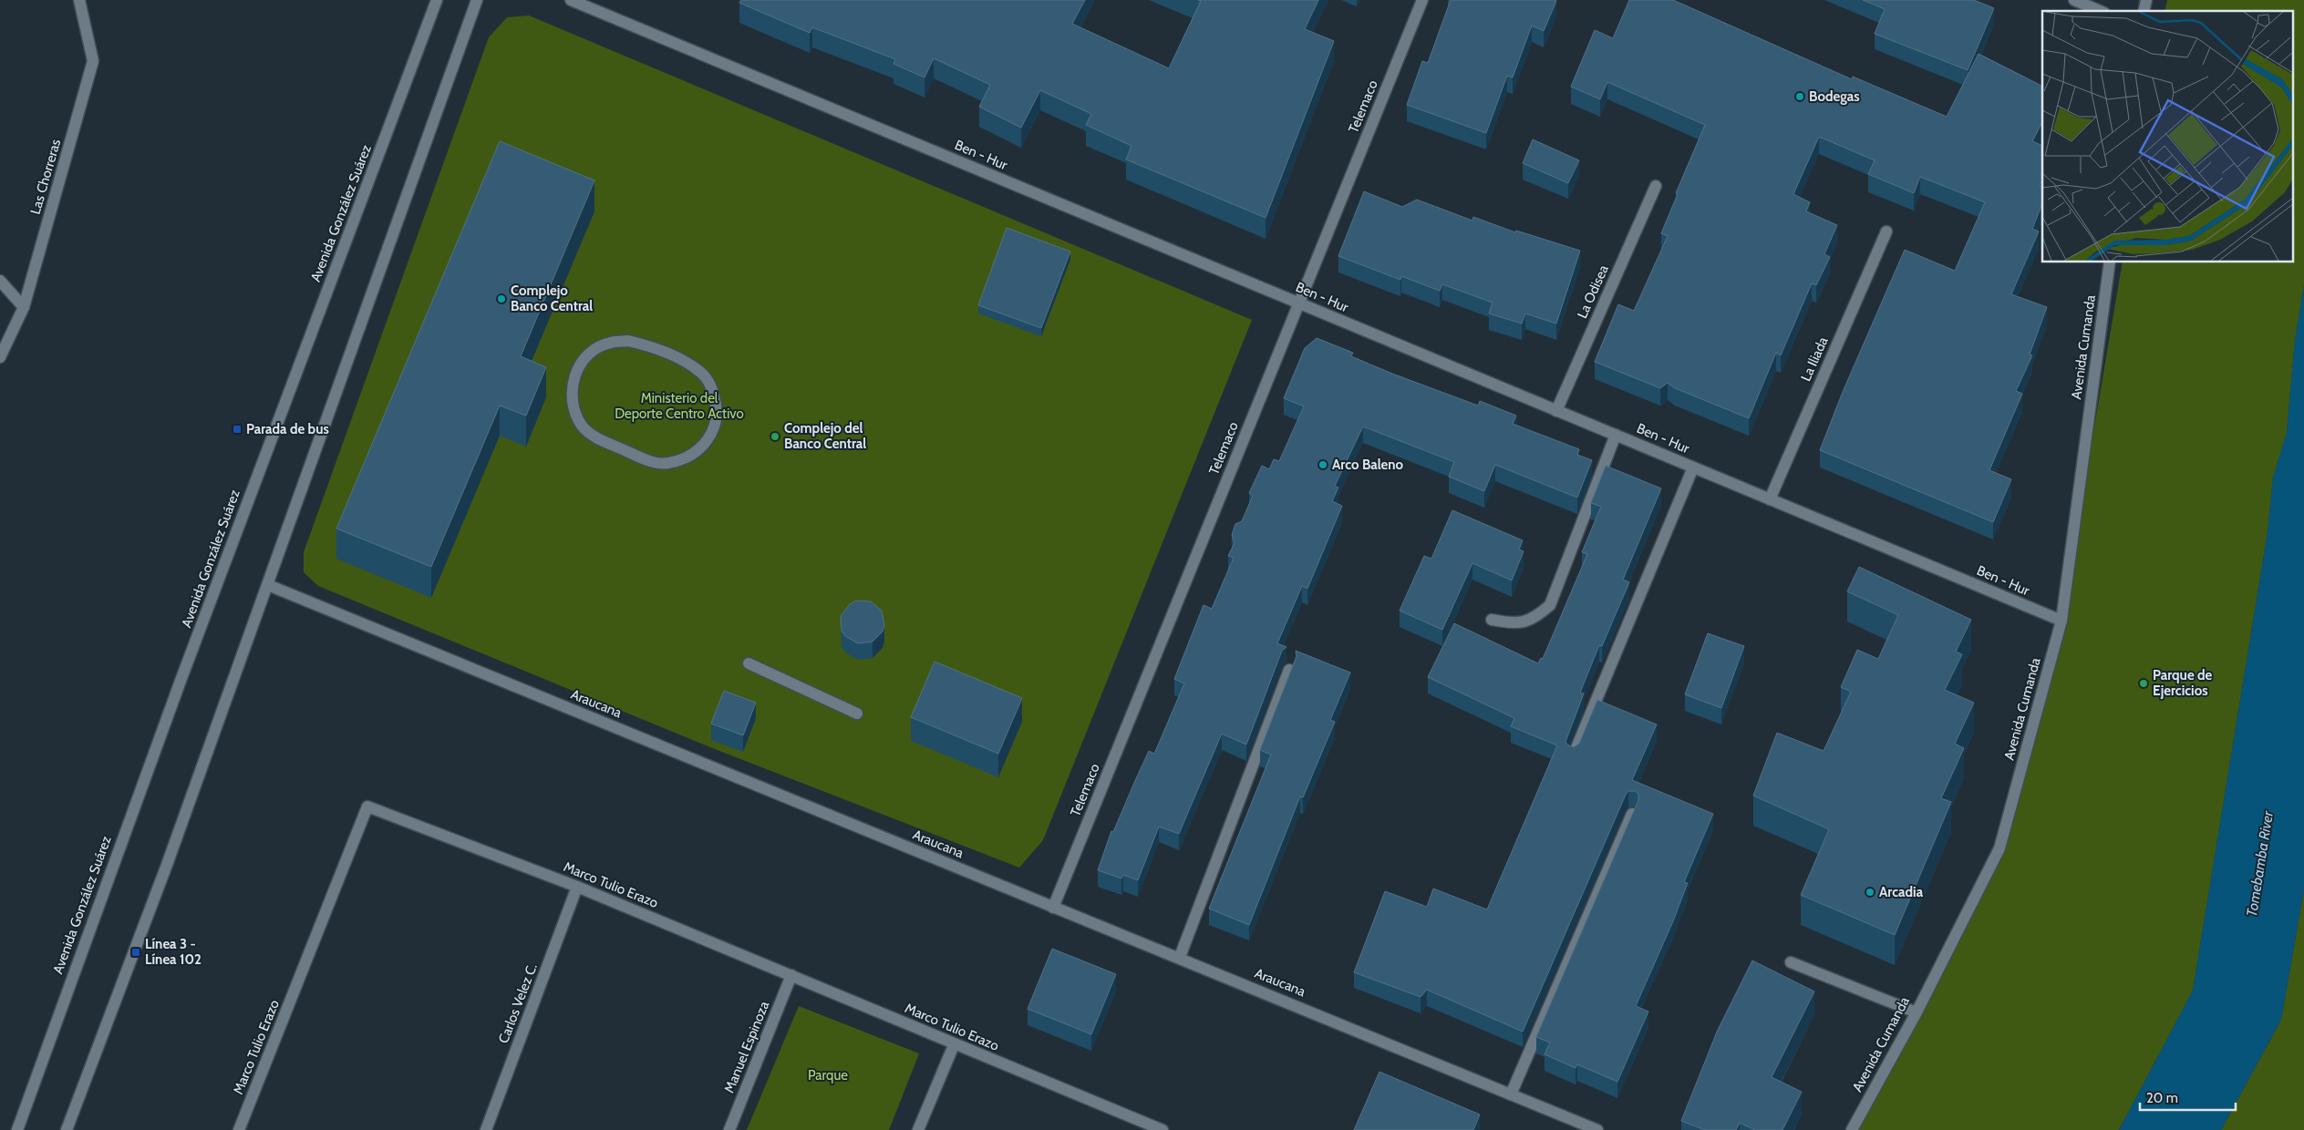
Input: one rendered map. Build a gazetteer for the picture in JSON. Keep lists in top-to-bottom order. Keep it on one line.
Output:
{"streets":{"street":["Telemaco","Ben - Hur","Las Chorreras","Avenida González Suárez","La Odisea","Avenida Cumanda","La Iliada","Araucana","Marco Tulio Erazo","Carlos Velez C.","Manuel Espinoza"]},"crossings":[["Telemaco","Ben - Hur"],["Telemaco","Araucana"],["Ben - Hur","La Odisea"],["Ben - Hur","Avenida Cumanda"],["Ben - Hur","La Iliada"],["Marco Tulio Erazo","Carlos Velez C."],["Marco Tulio Erazo","Manuel Espinoza"]],"water":["Tomebamba River"],"parks":["Ministerio del Deporte Centro Activo","Parque"],"places":{"other":["Bodegas","Complejo Banco Central","Complejo del Banco Central","Arco Baleno","Parque de Ejercicios","Arcadia"],"transit":["Parada de bus","Línea 3 - Línea 102"]},"scale_bar":"20 m"}
